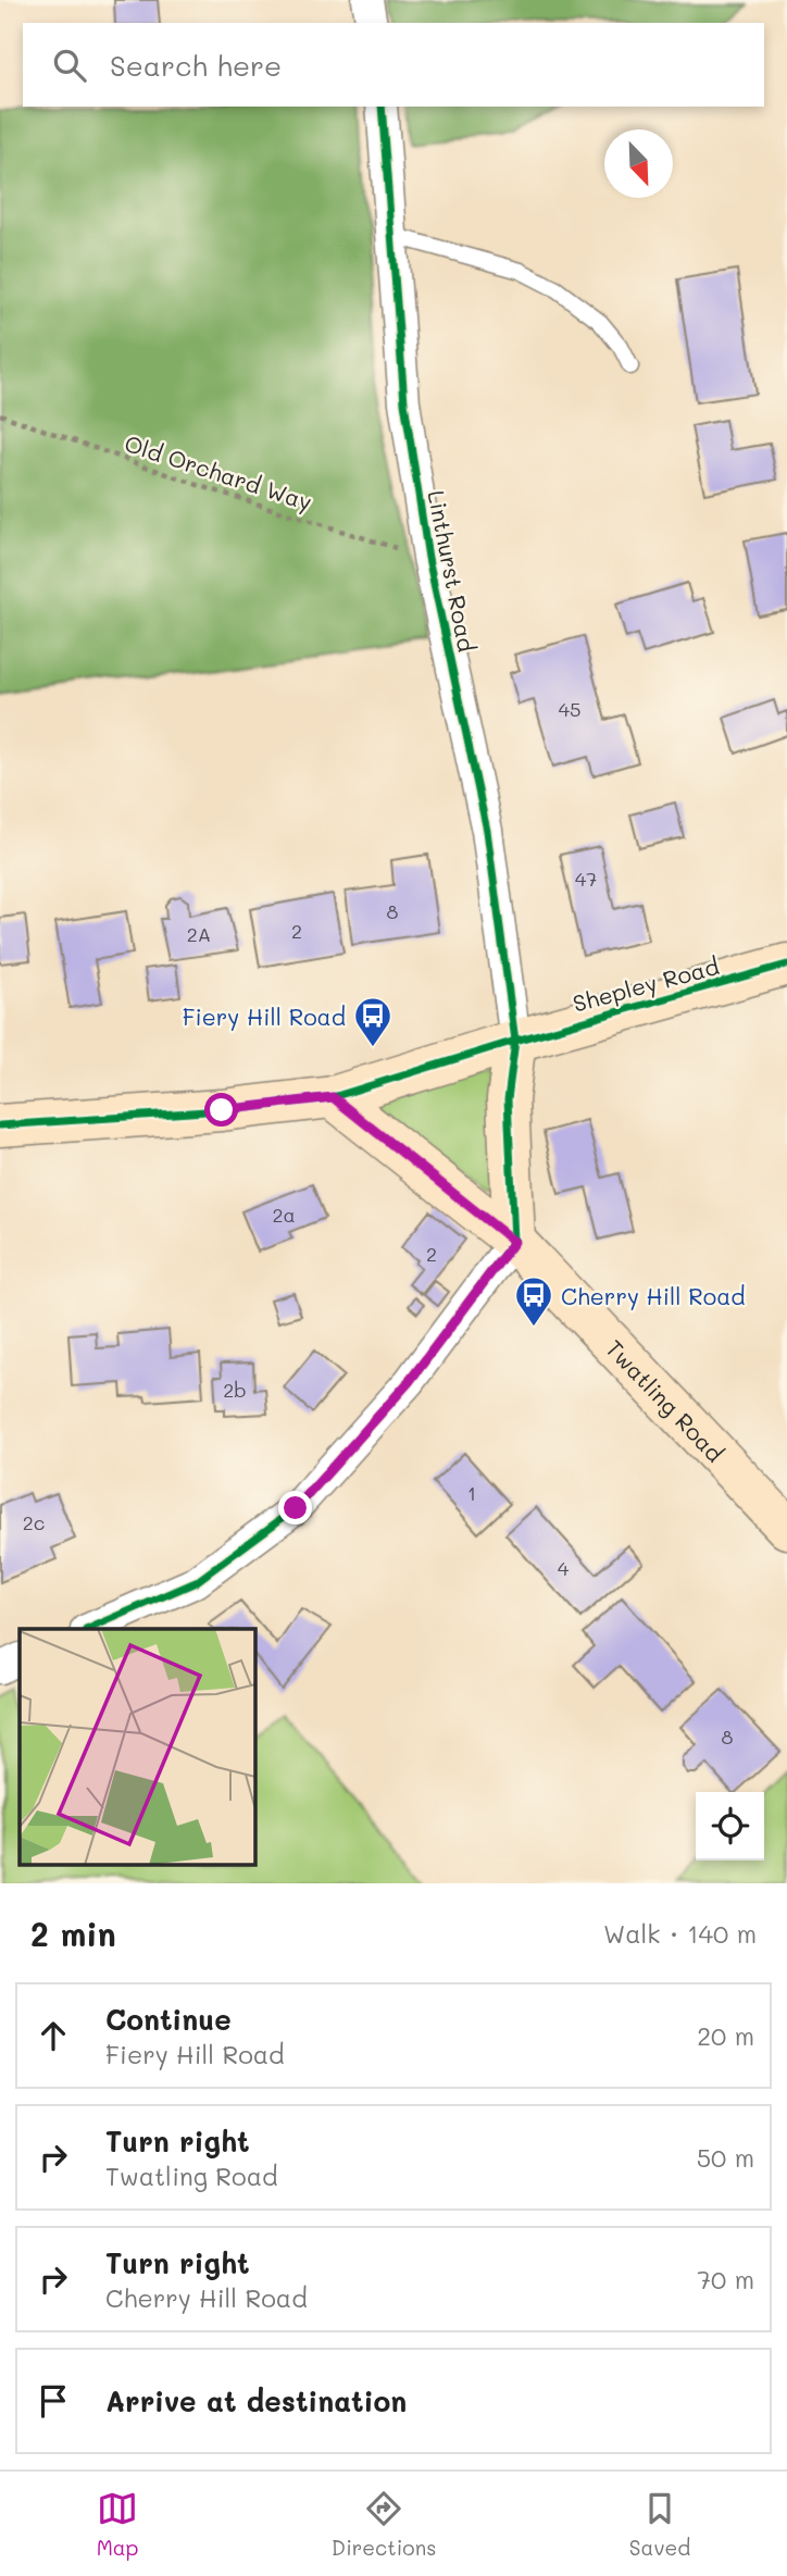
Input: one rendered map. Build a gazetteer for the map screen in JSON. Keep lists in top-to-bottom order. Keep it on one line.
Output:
{"streets":{"street":["Linthurst Road","Shepley Road","Twatling Road"],"path":["Old Orchard Way"]},"crossings":[["Old Orchard Way","Linthurst Road"],["Linthurst Road","Shepley Road"]],"places":{"bus stop":["Fiery Hill Road","Cherry Hill Road"]},"house_numbers":["45","47","8","2","2A","2a","2","2b","1","2c","4","8"],"north":"bottom right","page":{"search":"Search here","heading":["2 min","Walk · 140 m"],"list":[["Continue","Fiery Hill Road","20 m"],["Turn right","Twatling Road","50 m"],["Turn right","Cherry Hill Road","70 m"],"Arrive at destination"],"nav":["Map","Directions","Saved"]}}
